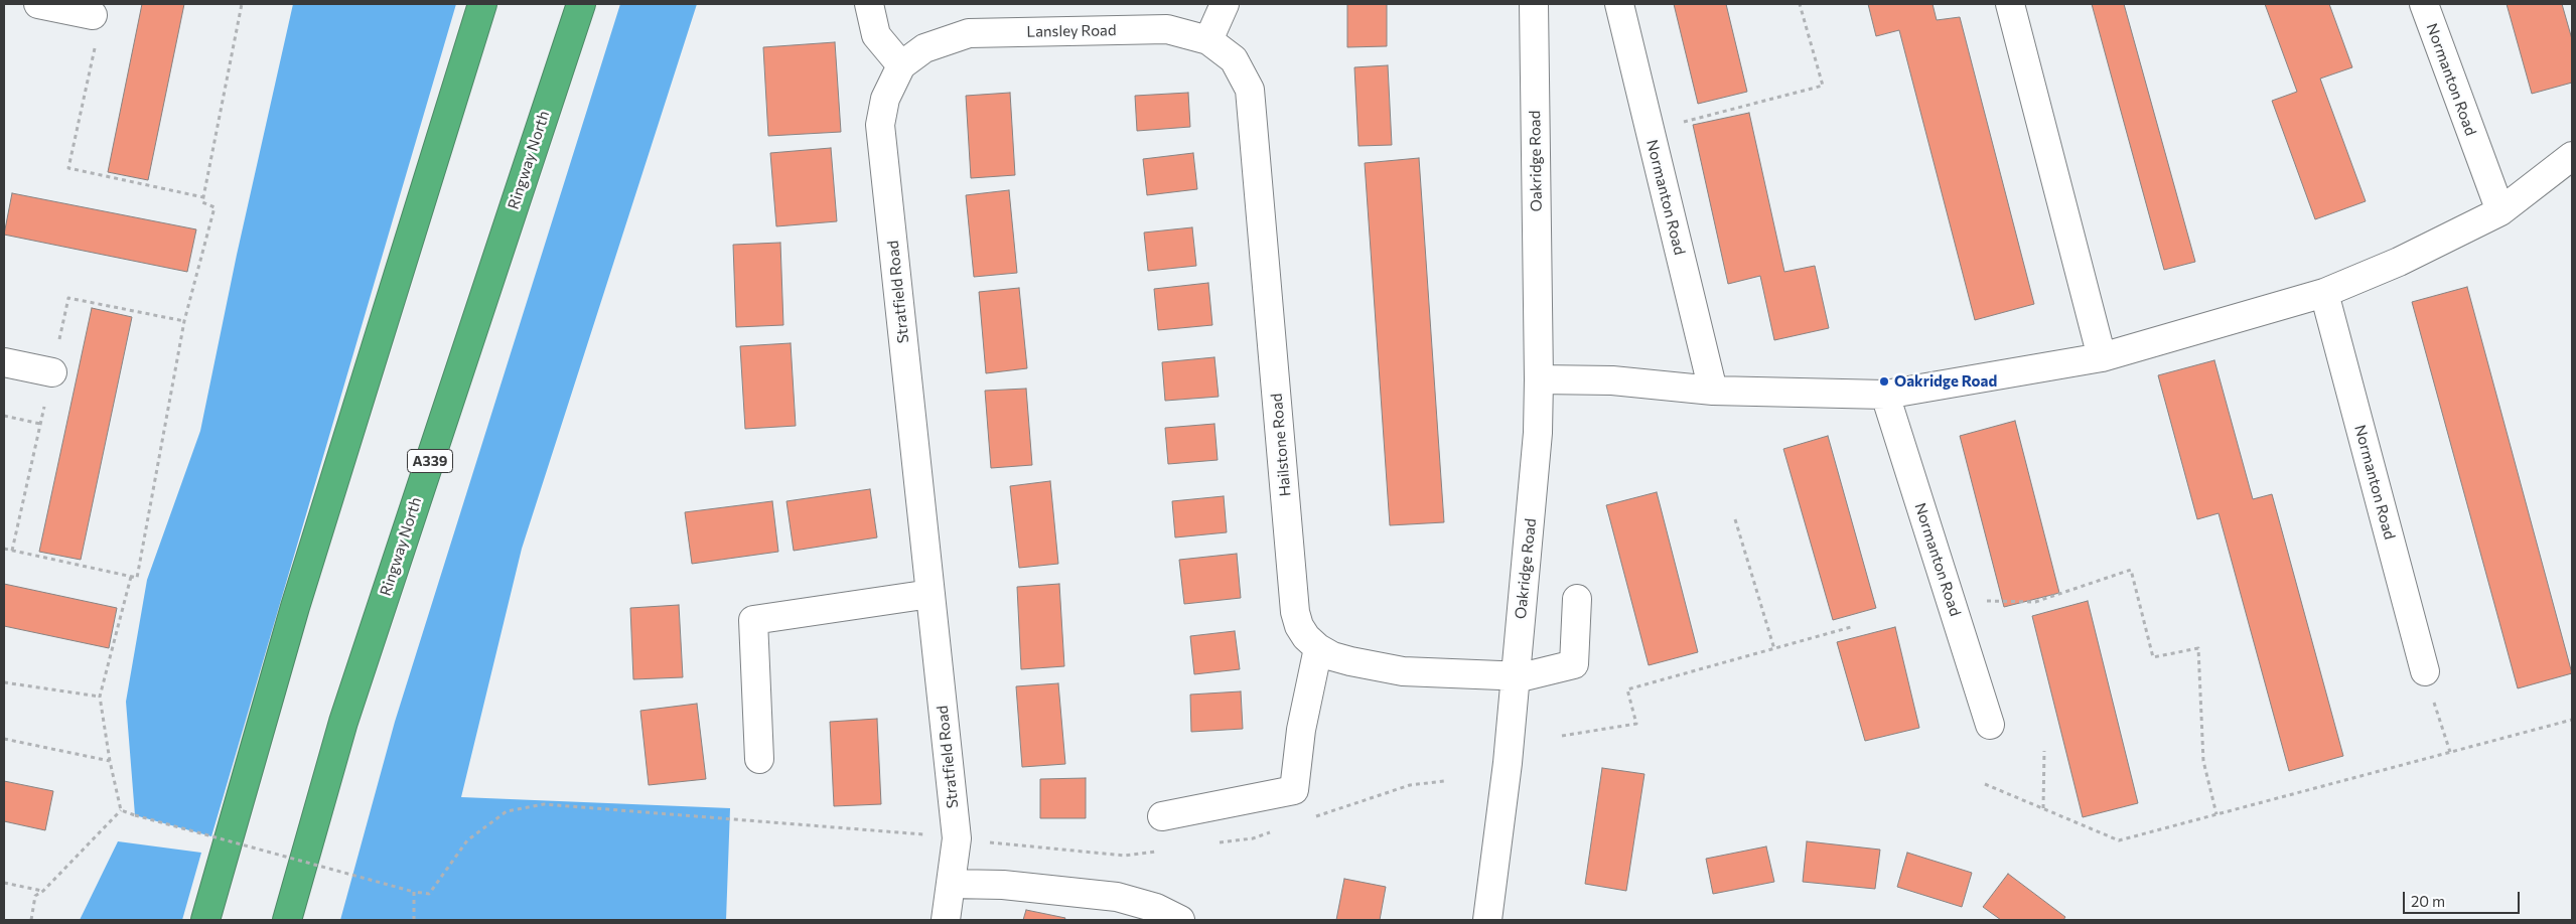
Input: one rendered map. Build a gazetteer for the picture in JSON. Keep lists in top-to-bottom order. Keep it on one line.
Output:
{"streets":{"highway":["Ringway North","A339"],"street":["Lansley Road","Normanton Road","Oakridge Road","Stratfield Road","Hailstone Road"]},"crossings":[["Lansley Road","Stratfield Road"],["Lansley Road","Hailstone Road"],["Oakridge Road","Hailstone Road"]],"places":["Oakridge Road"],"scale_bar":"20 m"}
